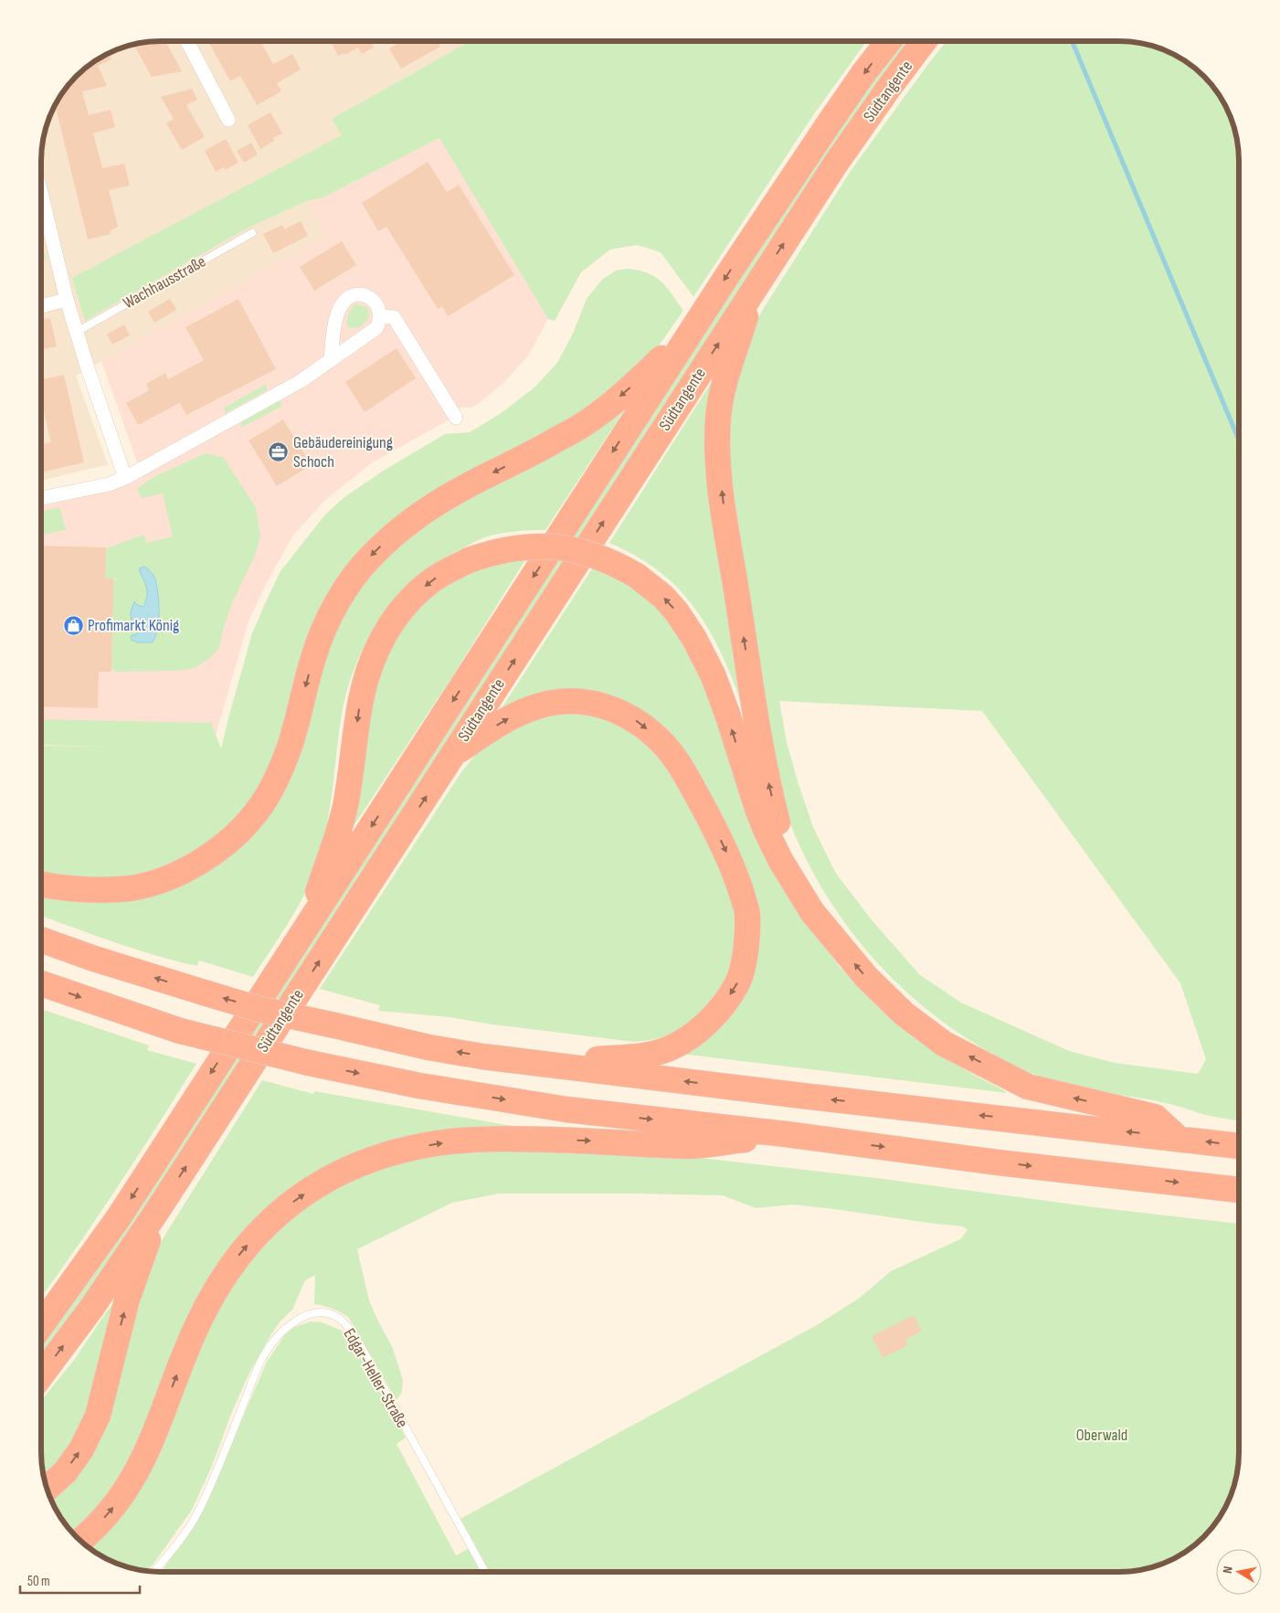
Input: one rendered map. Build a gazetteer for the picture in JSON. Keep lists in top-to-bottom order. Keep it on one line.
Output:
{"streets":{"highway":["Südtangente"],"lane":["Wachhausstraße","Edgar-Heller-Straße"]},"parks":["Oberwald"],"places":{"office":["Gebäudereinigung Schoch"],"shop":["Profimarkt König"]},"scale_bar":"50 m","north":"left"}
